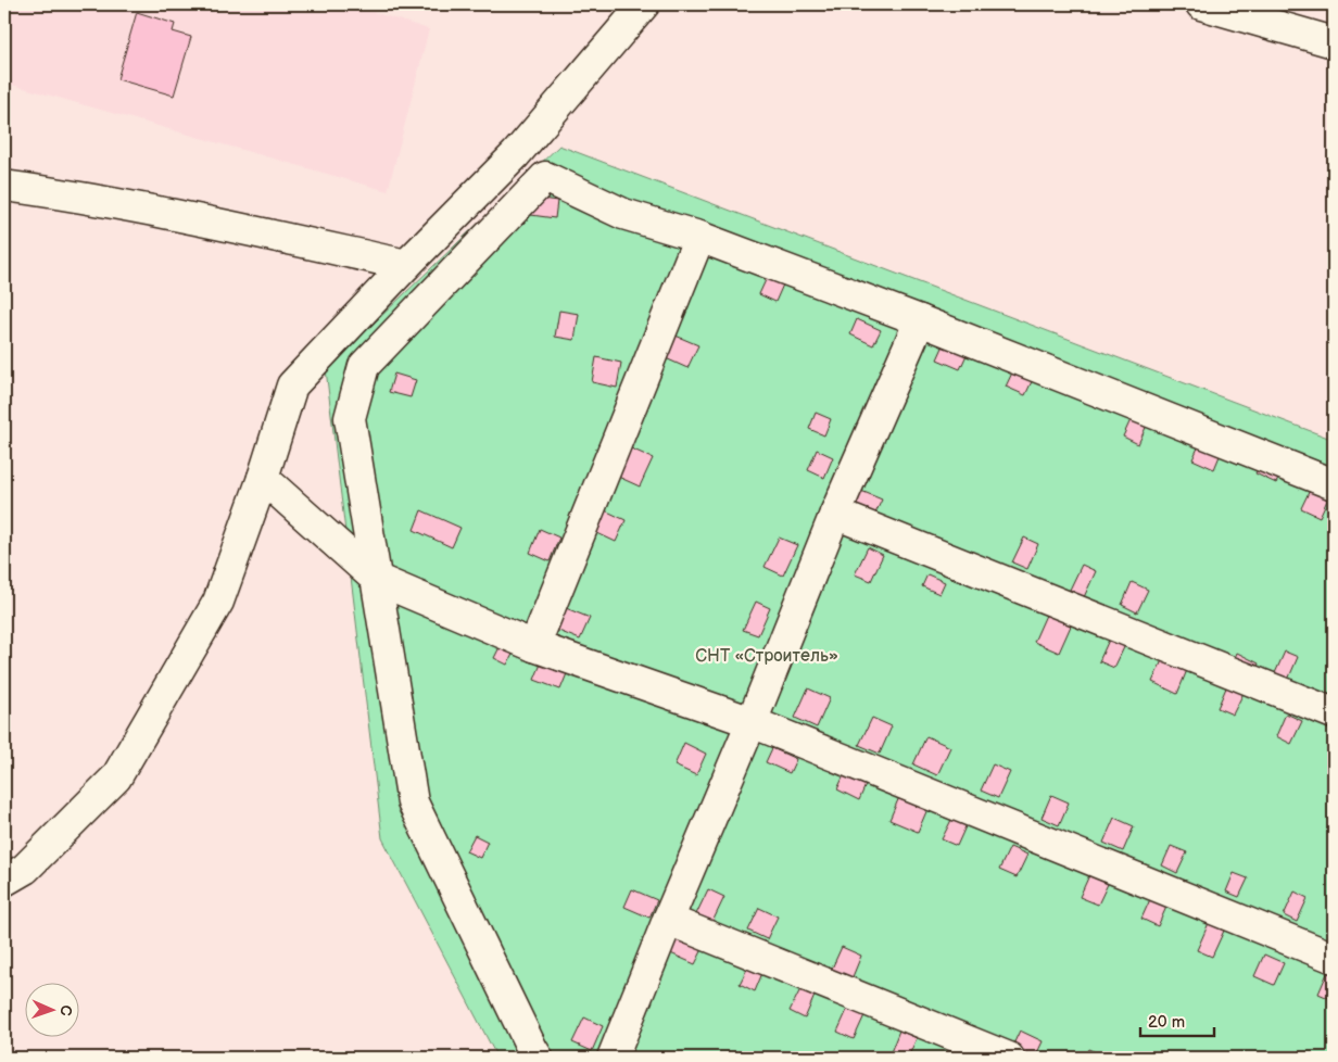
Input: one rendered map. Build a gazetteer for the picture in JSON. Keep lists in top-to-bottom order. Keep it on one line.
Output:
{"parks":["СНТ «Строитель»"],"scale_bar":"20 m","north":"right"}
